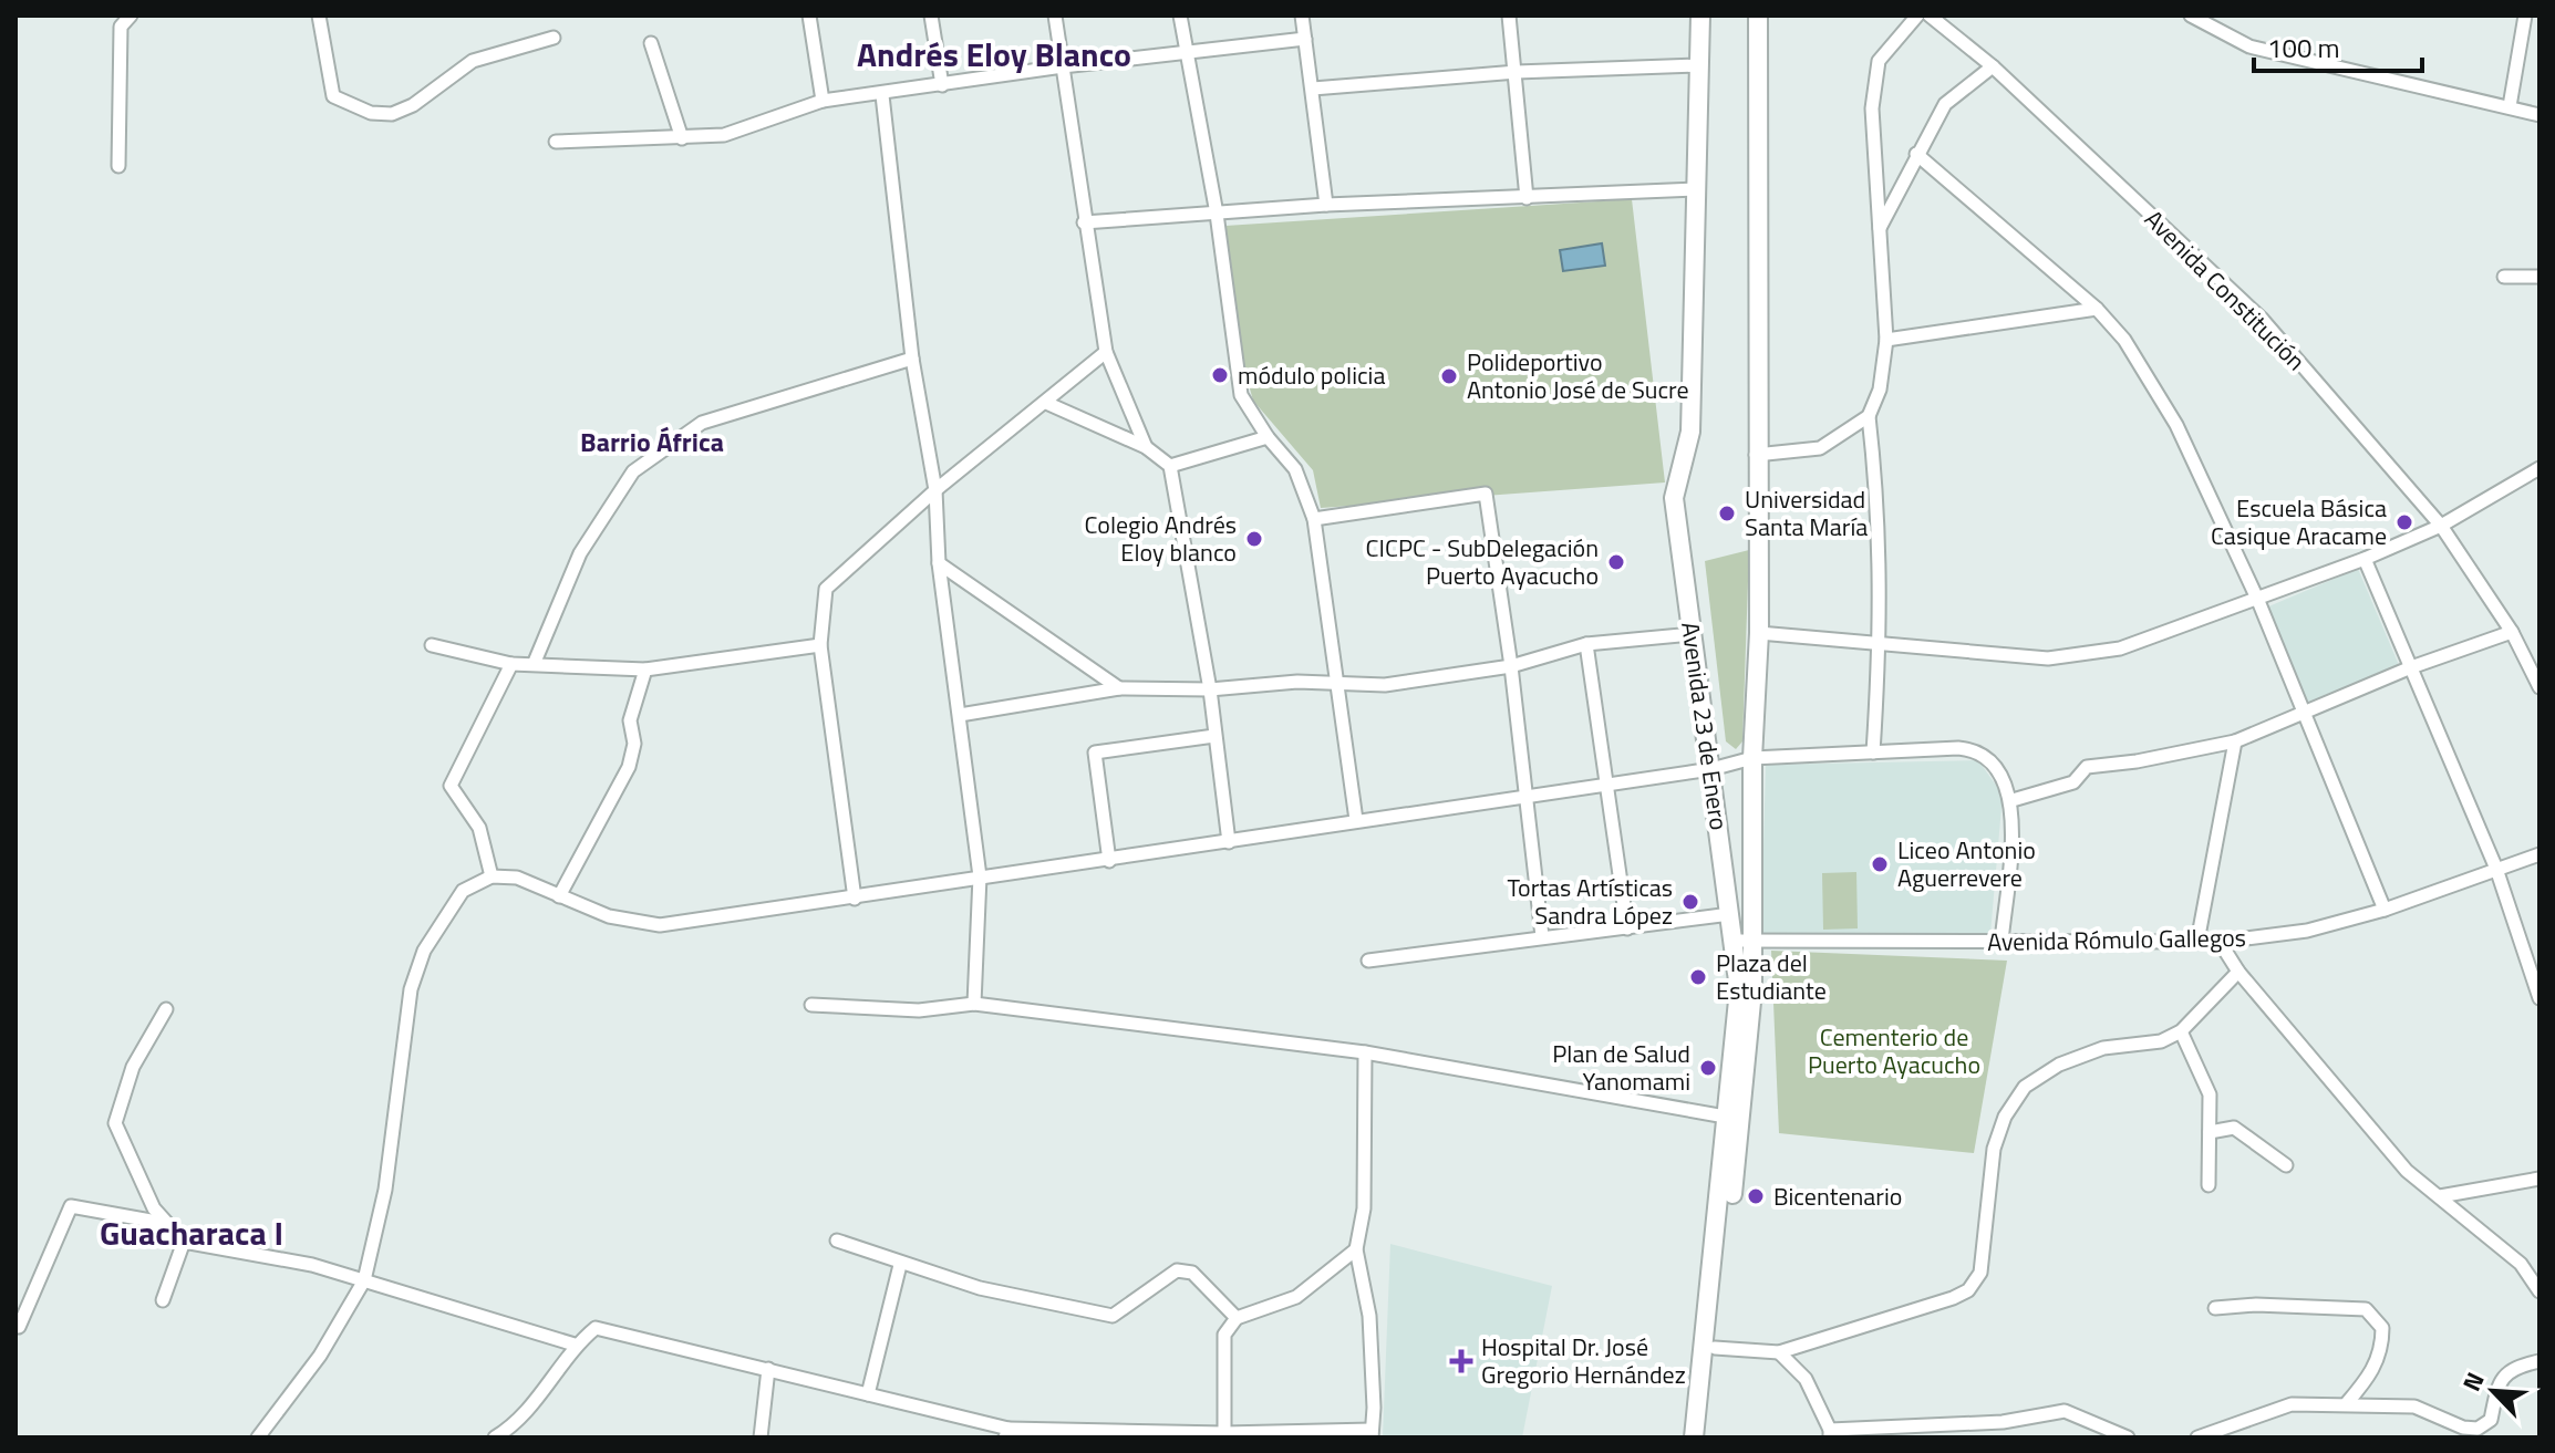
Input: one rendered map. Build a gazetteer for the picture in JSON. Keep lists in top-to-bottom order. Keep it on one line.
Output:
{"streets":{"main road":["Avenida 23 de Enero"],"street":["Avenida Constitución","Avenida Rómulo Gallegos"]},"crossings":[["Avenida 23 de Enero","Avenida Rómulo Gallegos"]],"districts":["Andrés Eloy Blanco","Barrio África","Guacharaca I"],"parks":["Cementerio de Puerto Ayacucho"],"places":{"other":["módulo policia","Polideportivo Antonio José de Sucre","Universidad Santa María","Escuela Básica Casique Aracame","Colegio Andrés Eloy blanco","CICPC - SubDelegación Puerto Ayacucho","Liceo Antonio Aguerrevere","Tortas Artísticas Sandra López","Plaza del Estudiante","Plan de Salud Yanomami","Bicentenario"],"health":["Hospital Dr. José Gregorio Hernández"]},"scale_bar":"100 m","north":"top left"}
